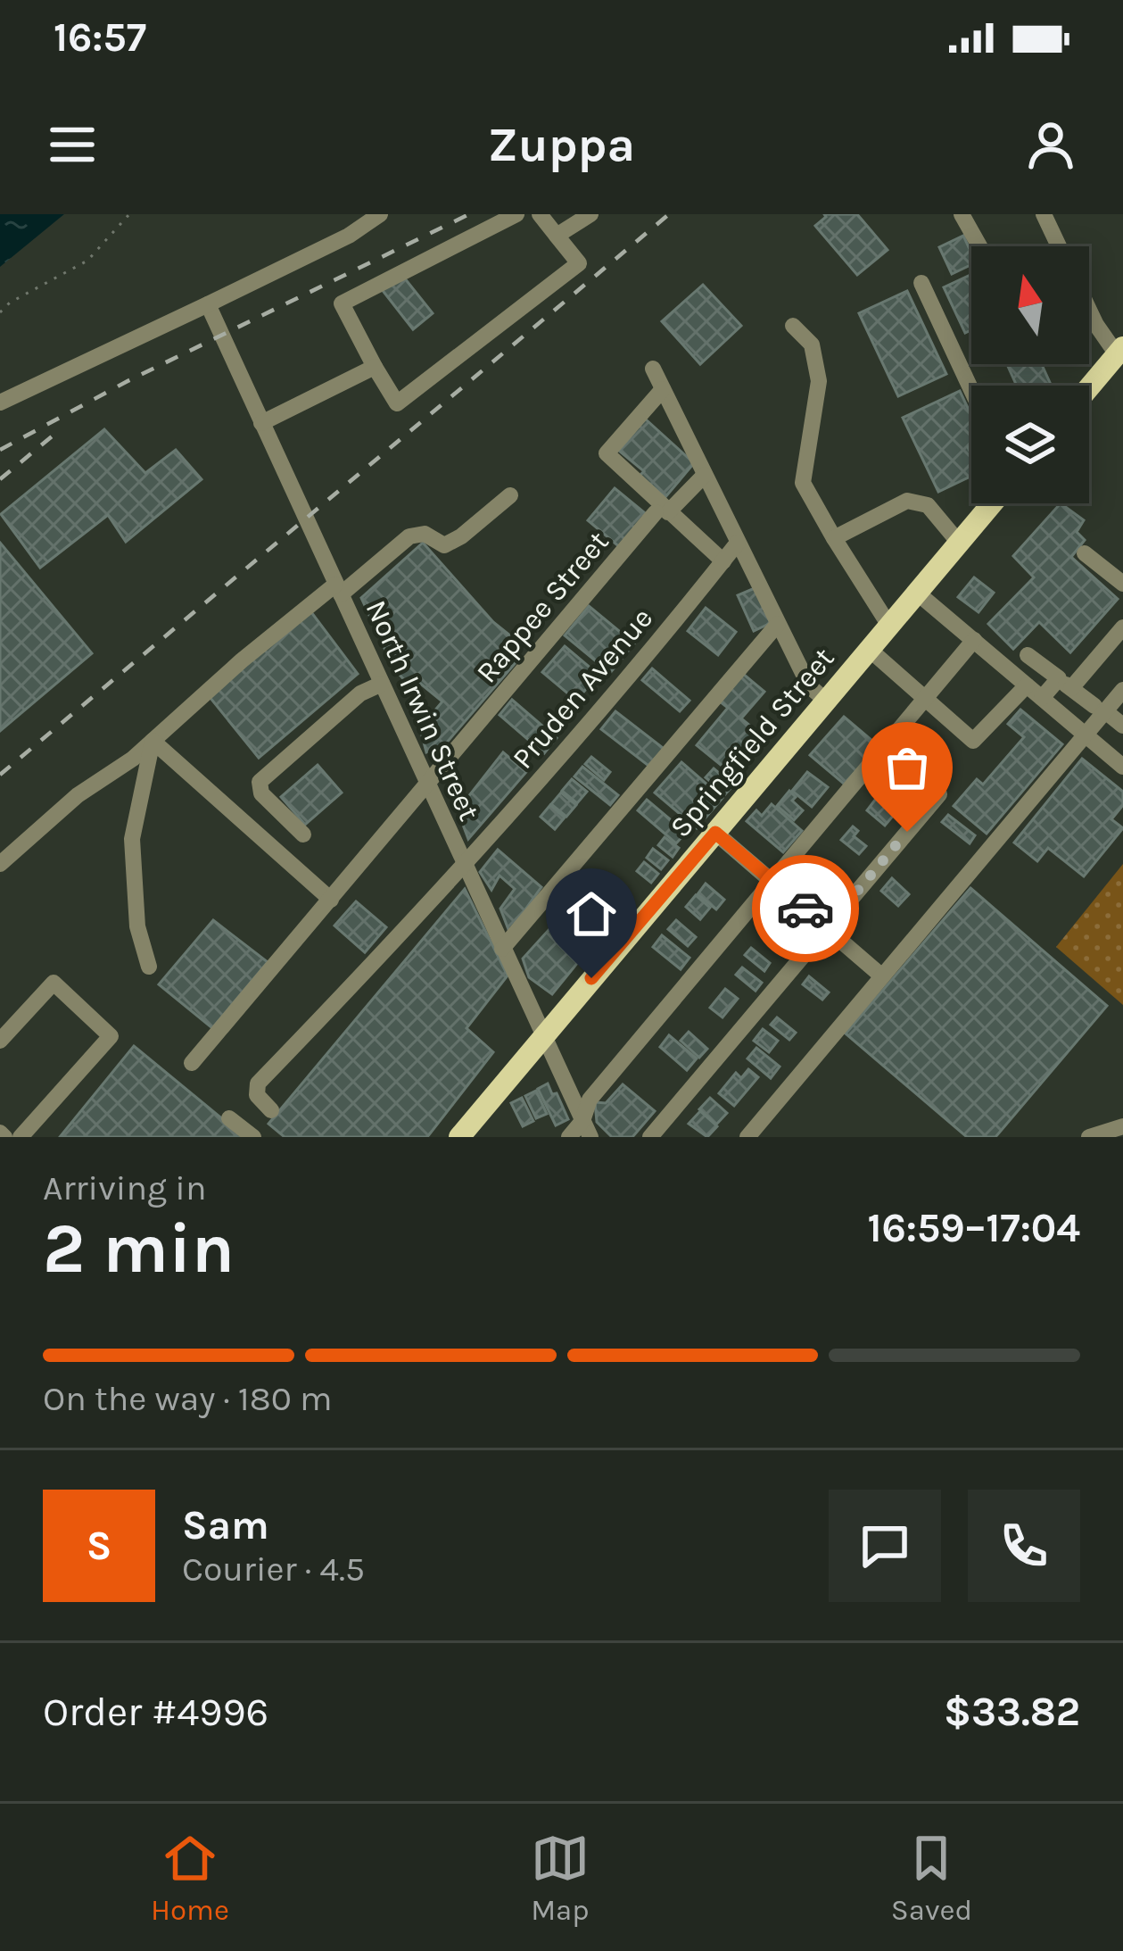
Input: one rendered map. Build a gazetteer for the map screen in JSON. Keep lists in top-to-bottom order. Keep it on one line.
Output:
{"streets":{"main road":["Springfield Street"],"street":["Rappee Street","Pruden Avenue","North Irwin Street"]},"crossings":[["Rappee Street","North Irwin Street"],["Pruden Avenue","North Irwin Street"],["North Irwin Street","Springfield Street"]],"north":"top","page":{"status":"16:57","header":"Zuppa","heading":["2 min","Arriving in","16:59–17:04"],"panel":["Sam","Courier · 4.5","Order #4996","$33.82"],"bar":"On the way · 180 m","round":"S","tabs":["Home","Map","Saved"]}}
